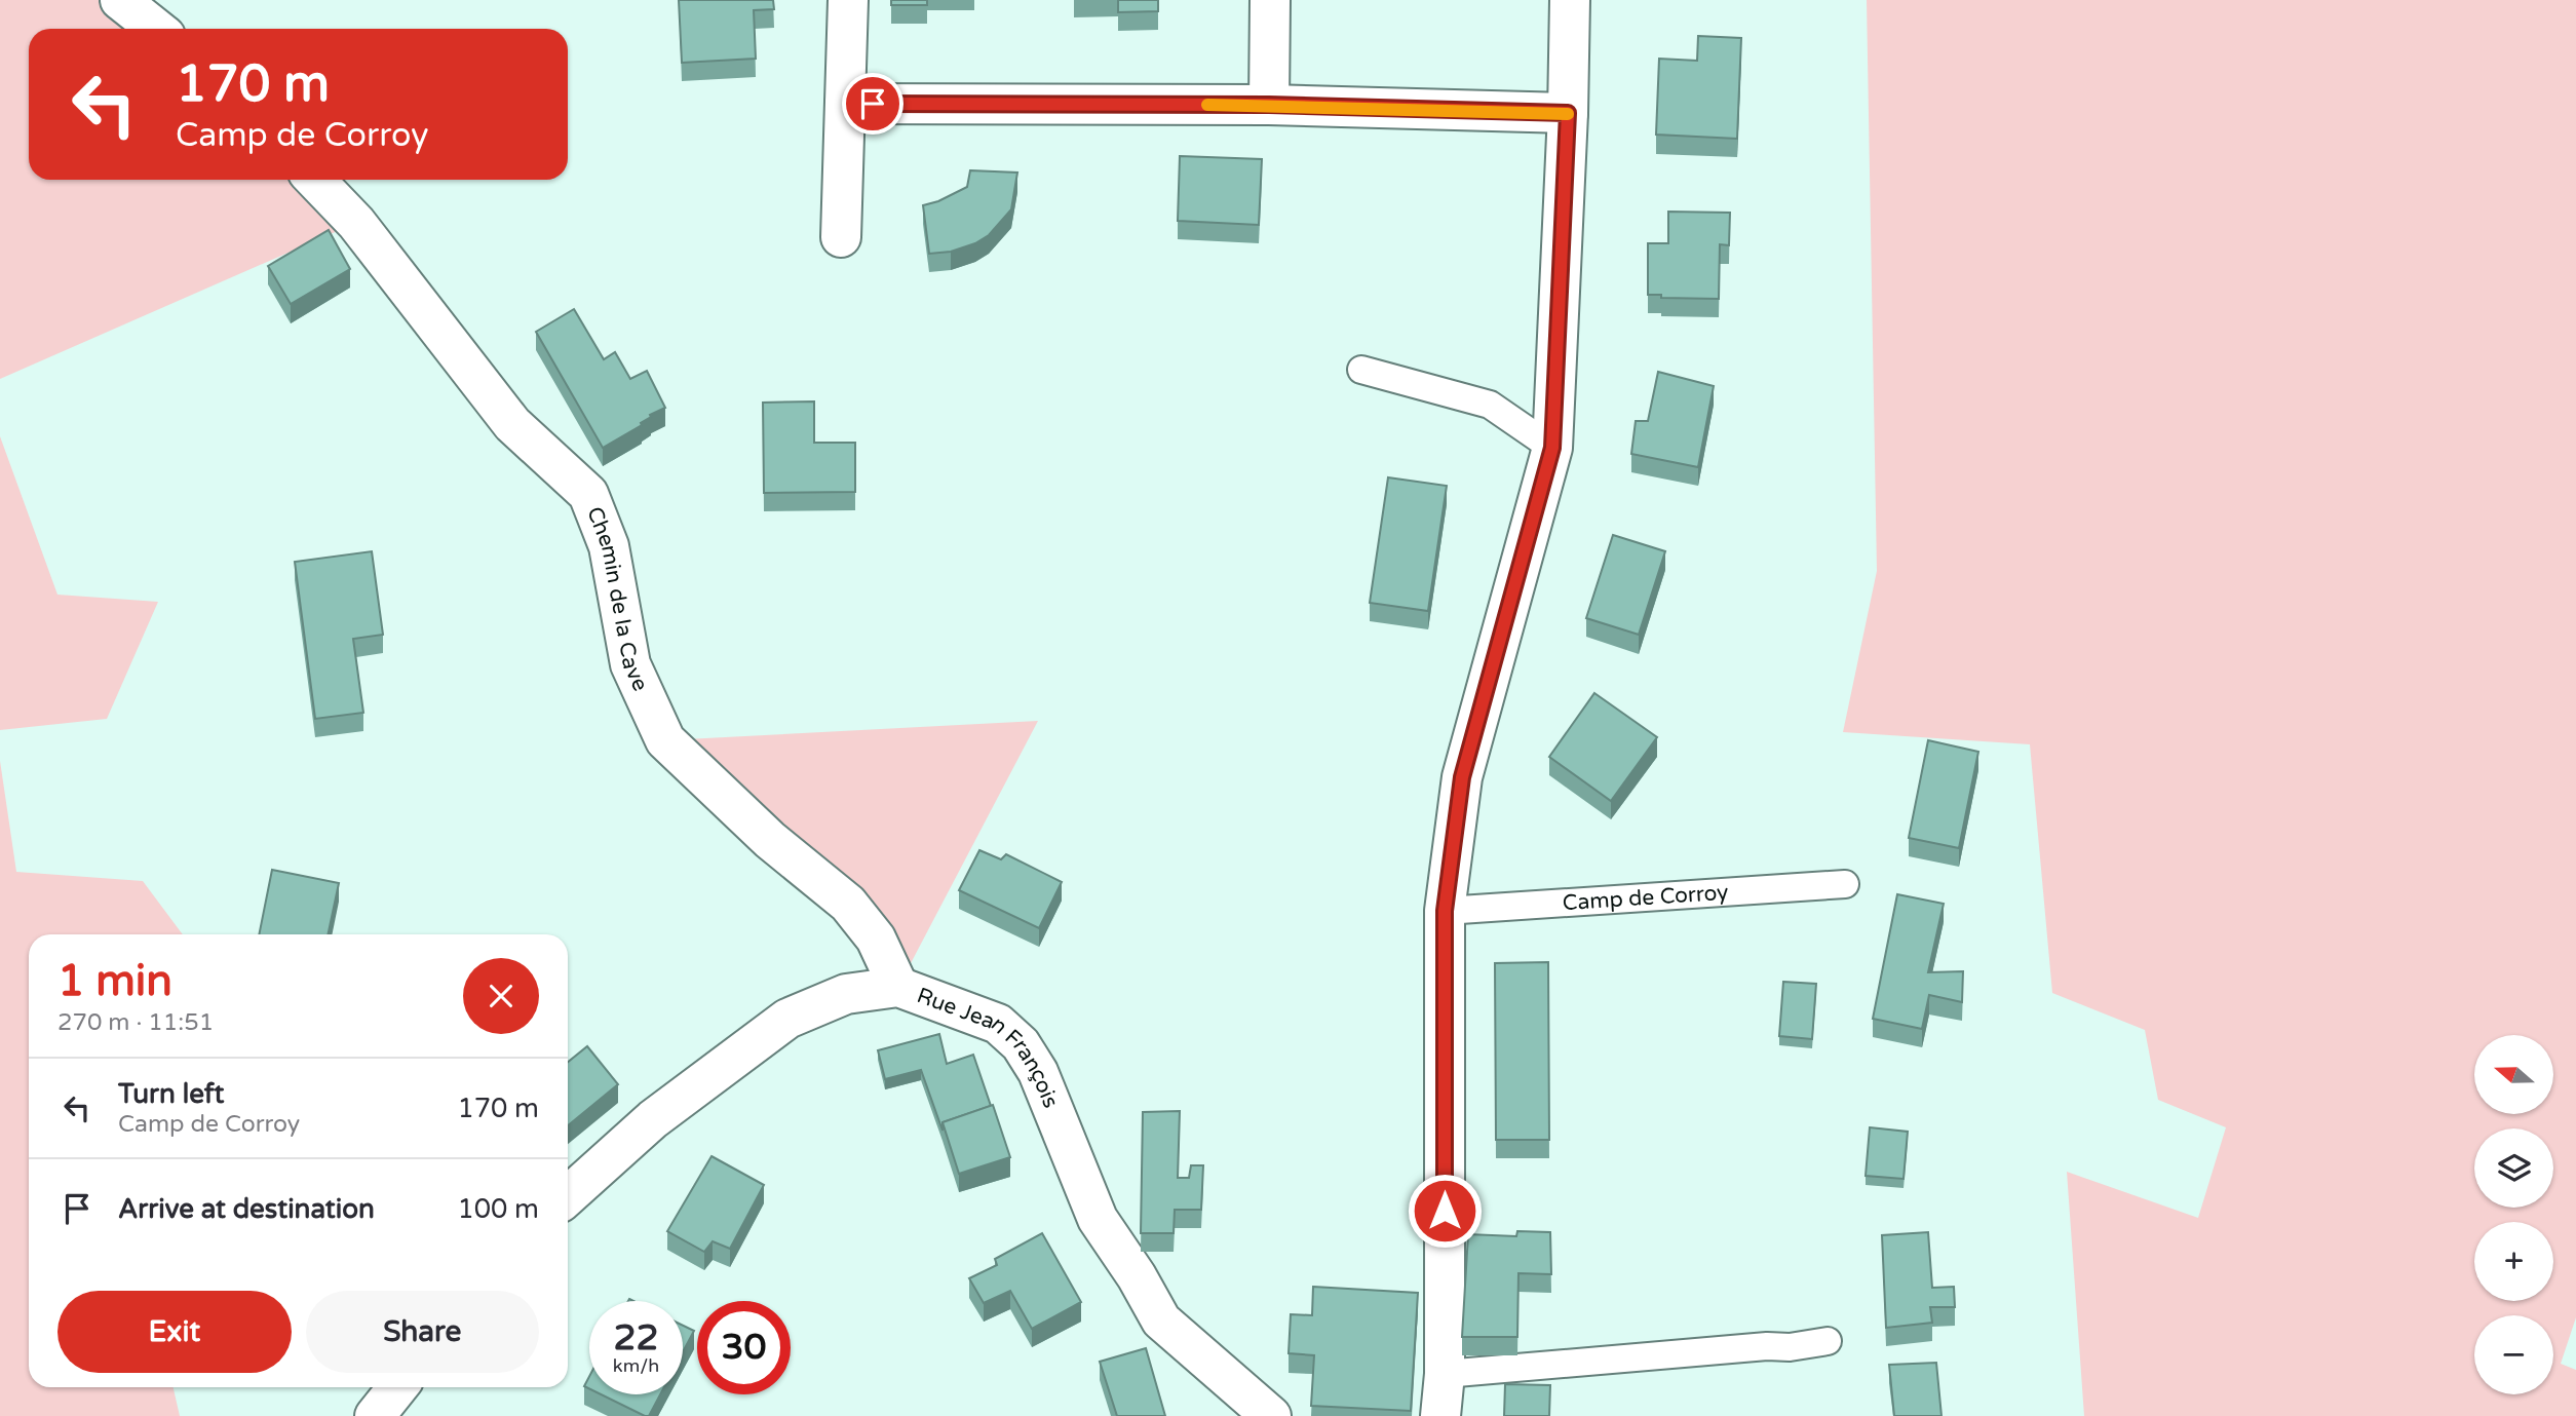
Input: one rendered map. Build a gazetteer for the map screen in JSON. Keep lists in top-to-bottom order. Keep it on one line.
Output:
{"streets":{"street":["Chemin de la Cave","Rue Jean François"],"lane":["Camp de Corroy"]},"crossings":[["Chemin de la Cave","Rue Jean François"]],"north":"left","page":{"turn":["170 m","Camp de Corroy"],"heading":["1 min","270 m · 11:51"],"map_buttons":["+","−"],"list":[{"name":"Turn left","note":"Camp de Corroy","value":"170 m"},{"name":"Arrive at destination","value":"100 m"}],"buttons":["Exit","Share"],"speed":"22 km/h","limit":"30"}}
